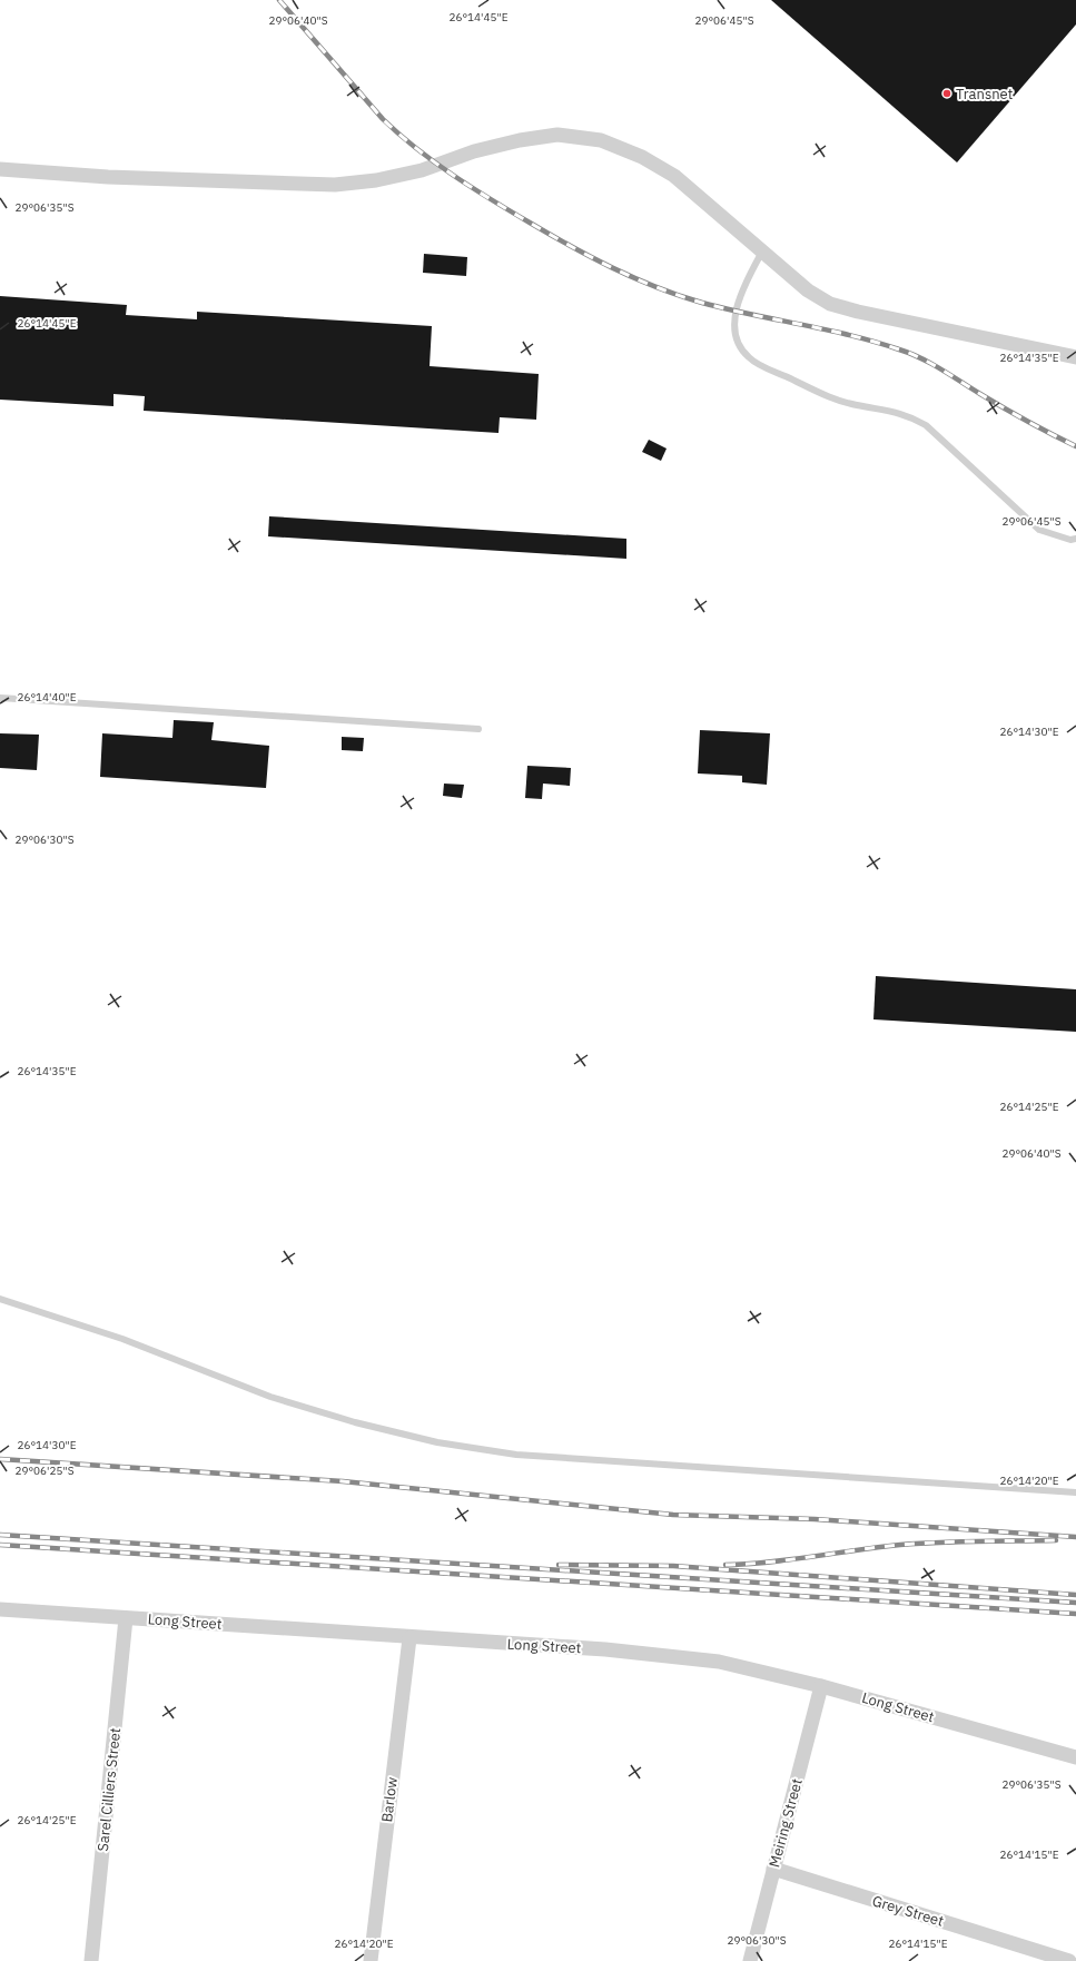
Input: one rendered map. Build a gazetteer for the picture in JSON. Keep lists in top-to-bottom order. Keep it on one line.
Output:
{"streets":{"street":["Long Street","Sarel Cilliers Street","Barlow","Meiring Street","Grey Street"]},"crossings":[["Long Street","Sarel Cilliers Street"],["Long Street","Barlow"],["Long Street","Meiring Street"],["Meiring Street","Grey Street"]],"places":["Transnet"],"coordinates":["26°14'45\"E","29°06'40\"S","29°06'45\"S","29°06'35\"S","26°14'35\"E","26°14'40\"E","26°14'30\"E","29°06'30\"S","26°14'25\"E","29°06'25\"S","26°14'20\"E","26°14'15\"E"]}
